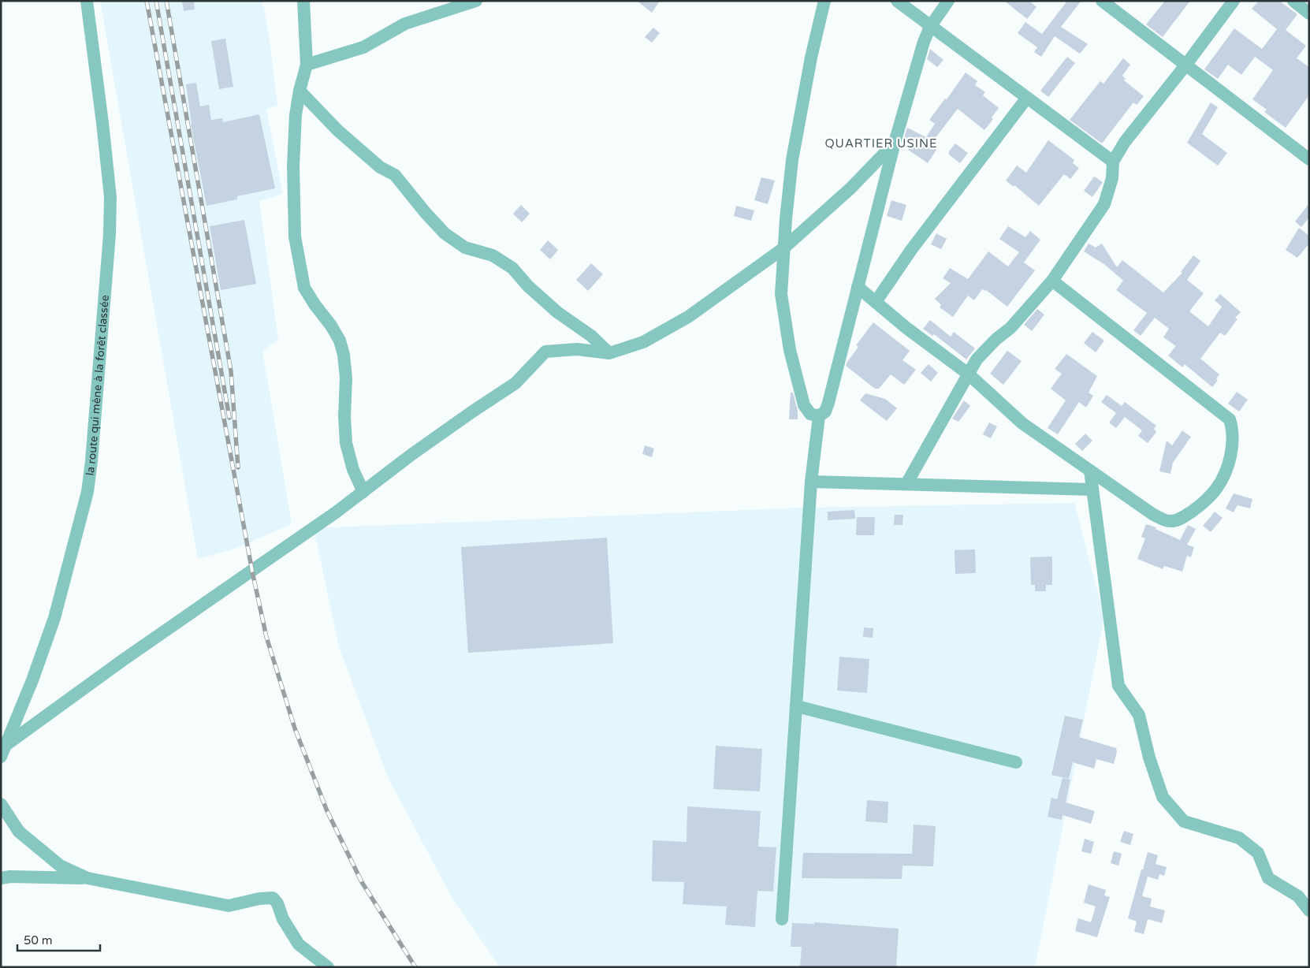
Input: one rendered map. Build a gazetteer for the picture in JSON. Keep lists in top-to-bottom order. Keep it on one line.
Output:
{"streets":{"street":["la route qui mène à la forêt classée"]},"districts":["QUARTIER USINE"],"scale_bar":"50 m"}
